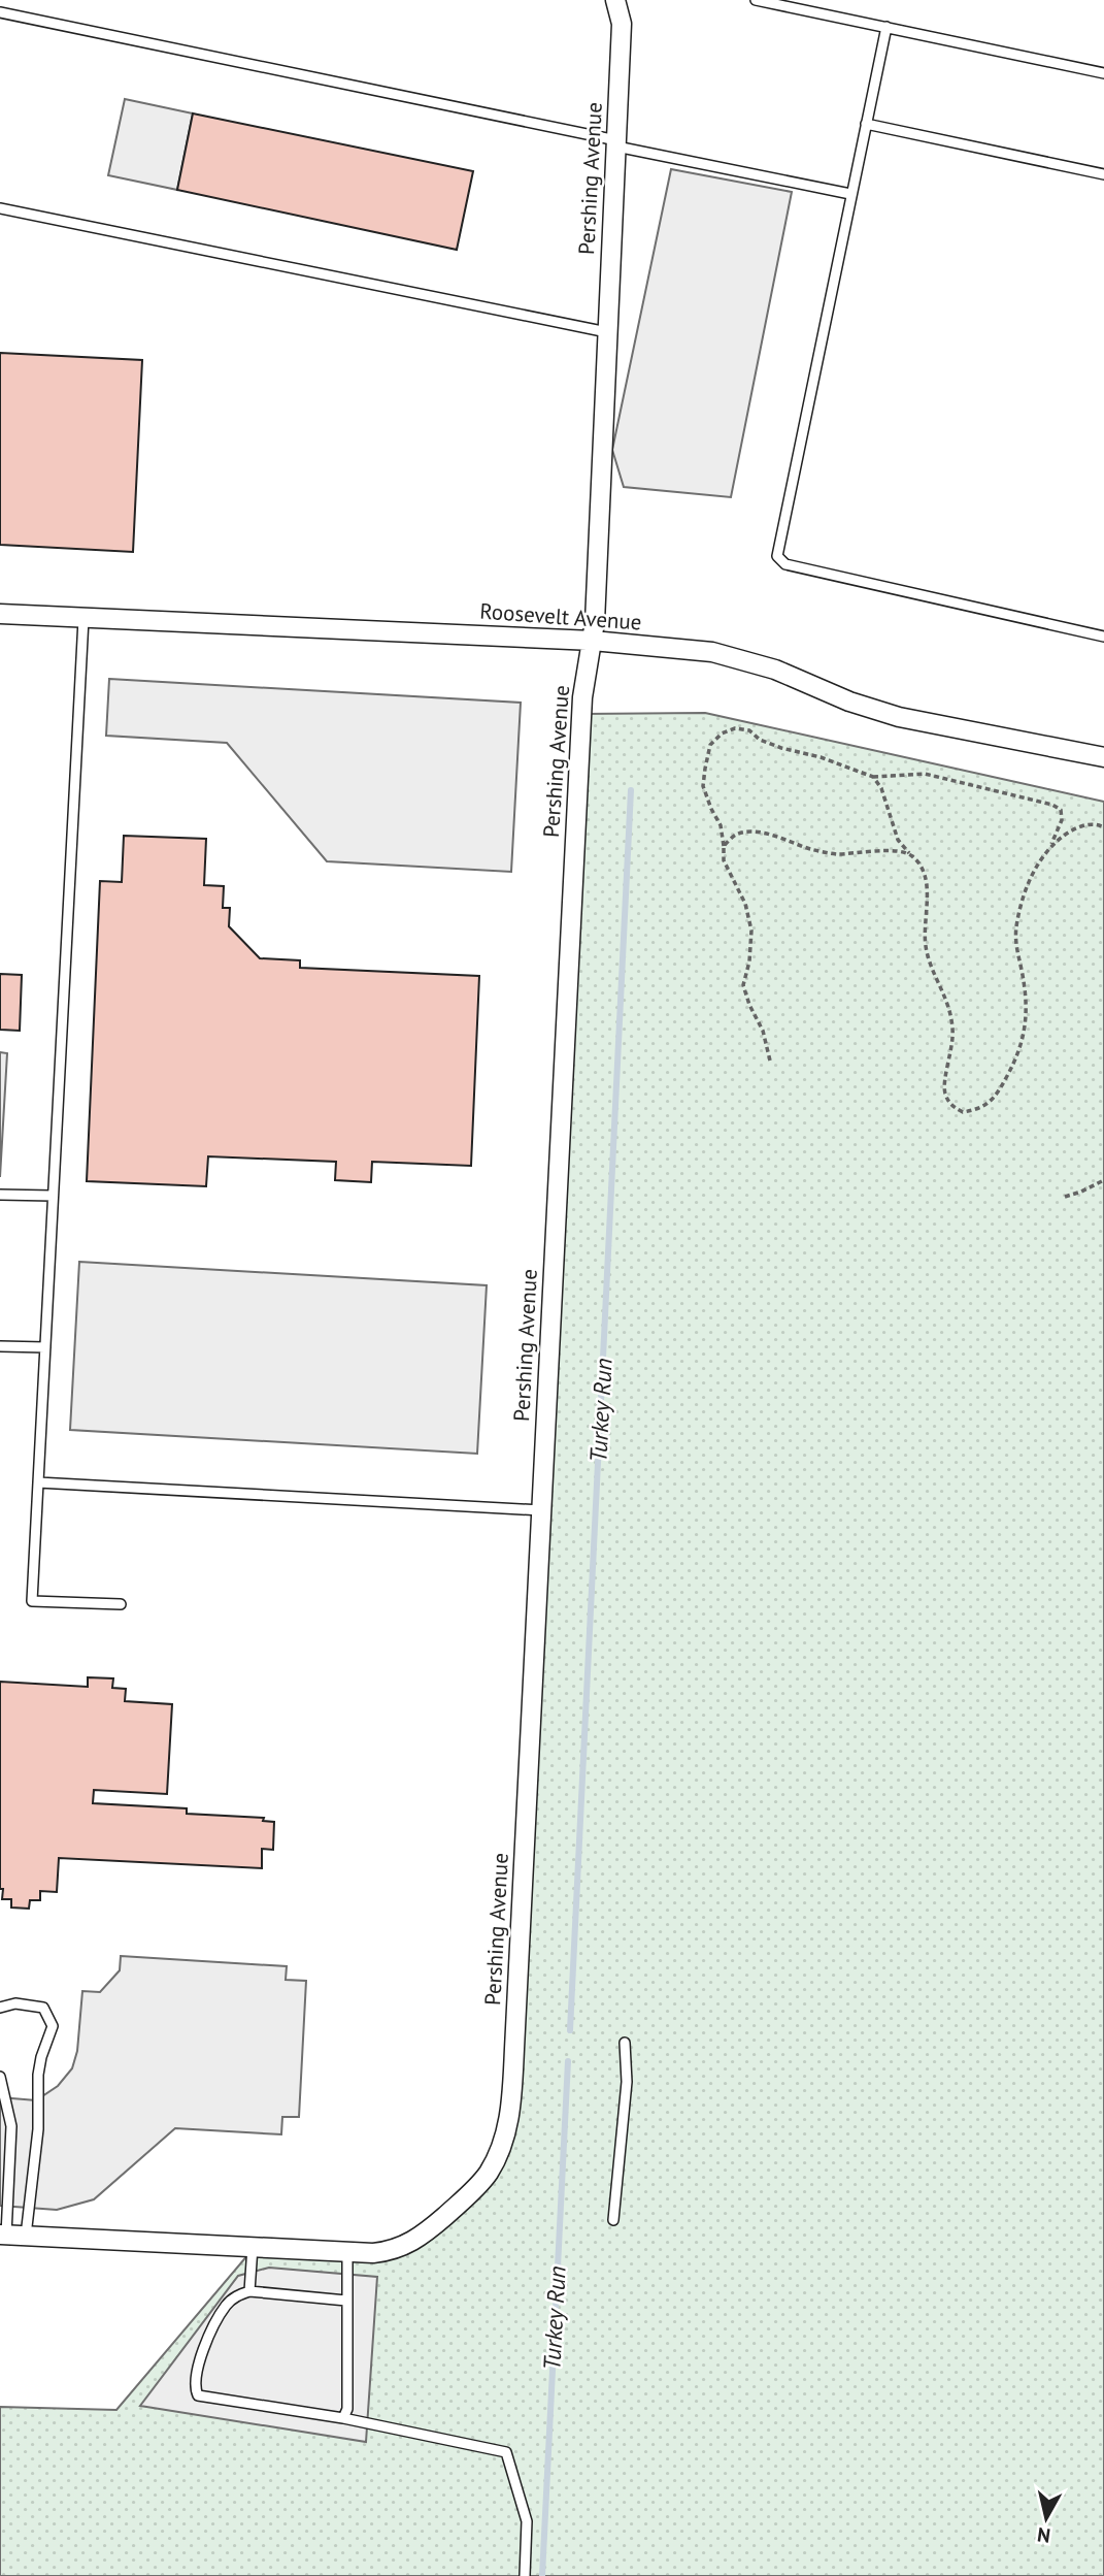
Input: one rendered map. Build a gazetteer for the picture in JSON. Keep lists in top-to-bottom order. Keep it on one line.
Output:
{"streets":{"street":["Pershing Avenue","Roosevelt Avenue"]},"crossings":[["Pershing Avenue","Roosevelt Avenue"]],"water":["Turkey Run"],"north":"bottom"}
